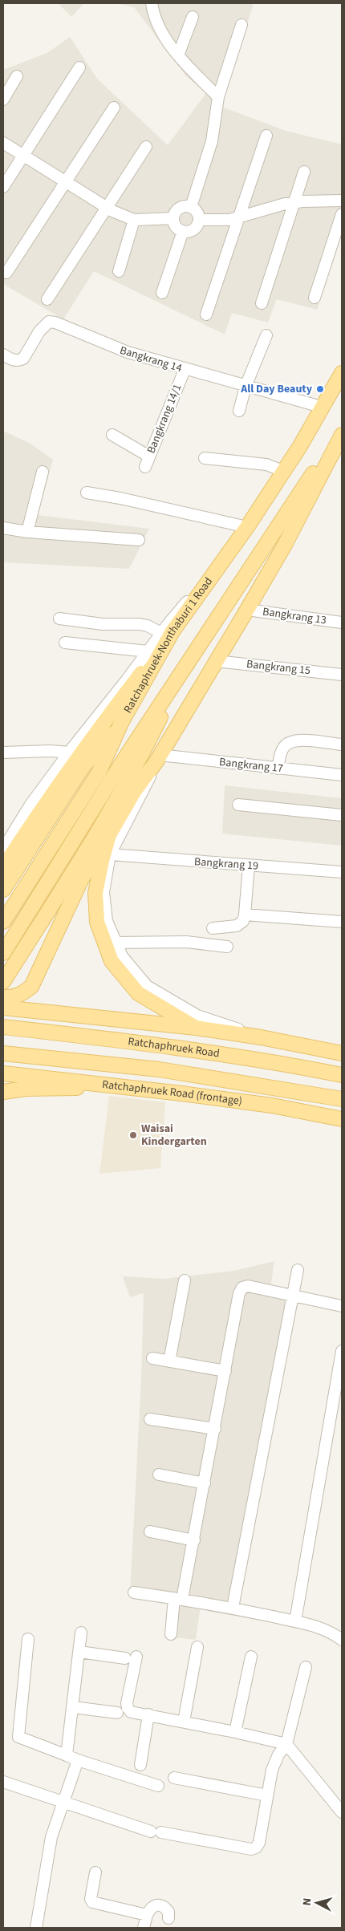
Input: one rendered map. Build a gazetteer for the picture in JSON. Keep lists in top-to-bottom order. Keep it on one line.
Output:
{"streets":{"main road":["Ratchaphruek-Nonthaburi 1 Road","Ratchaphruek Road","Ratchaphruek Road (frontage)"],"street":["Bangkrang 14","Bangkrang 14/1","Bangkrang 13","Bangkrang 15","Bangkrang 17","Bangkrang 19"]},"crossings":[["Bangkrang 14","Bangkrang 14/1"],["Bangkrang 14","Ratchaphruek-Nonthaburi 1 Road"]],"places":["All Day Beauty","Waisai Kindergarten"],"north":"left"}
